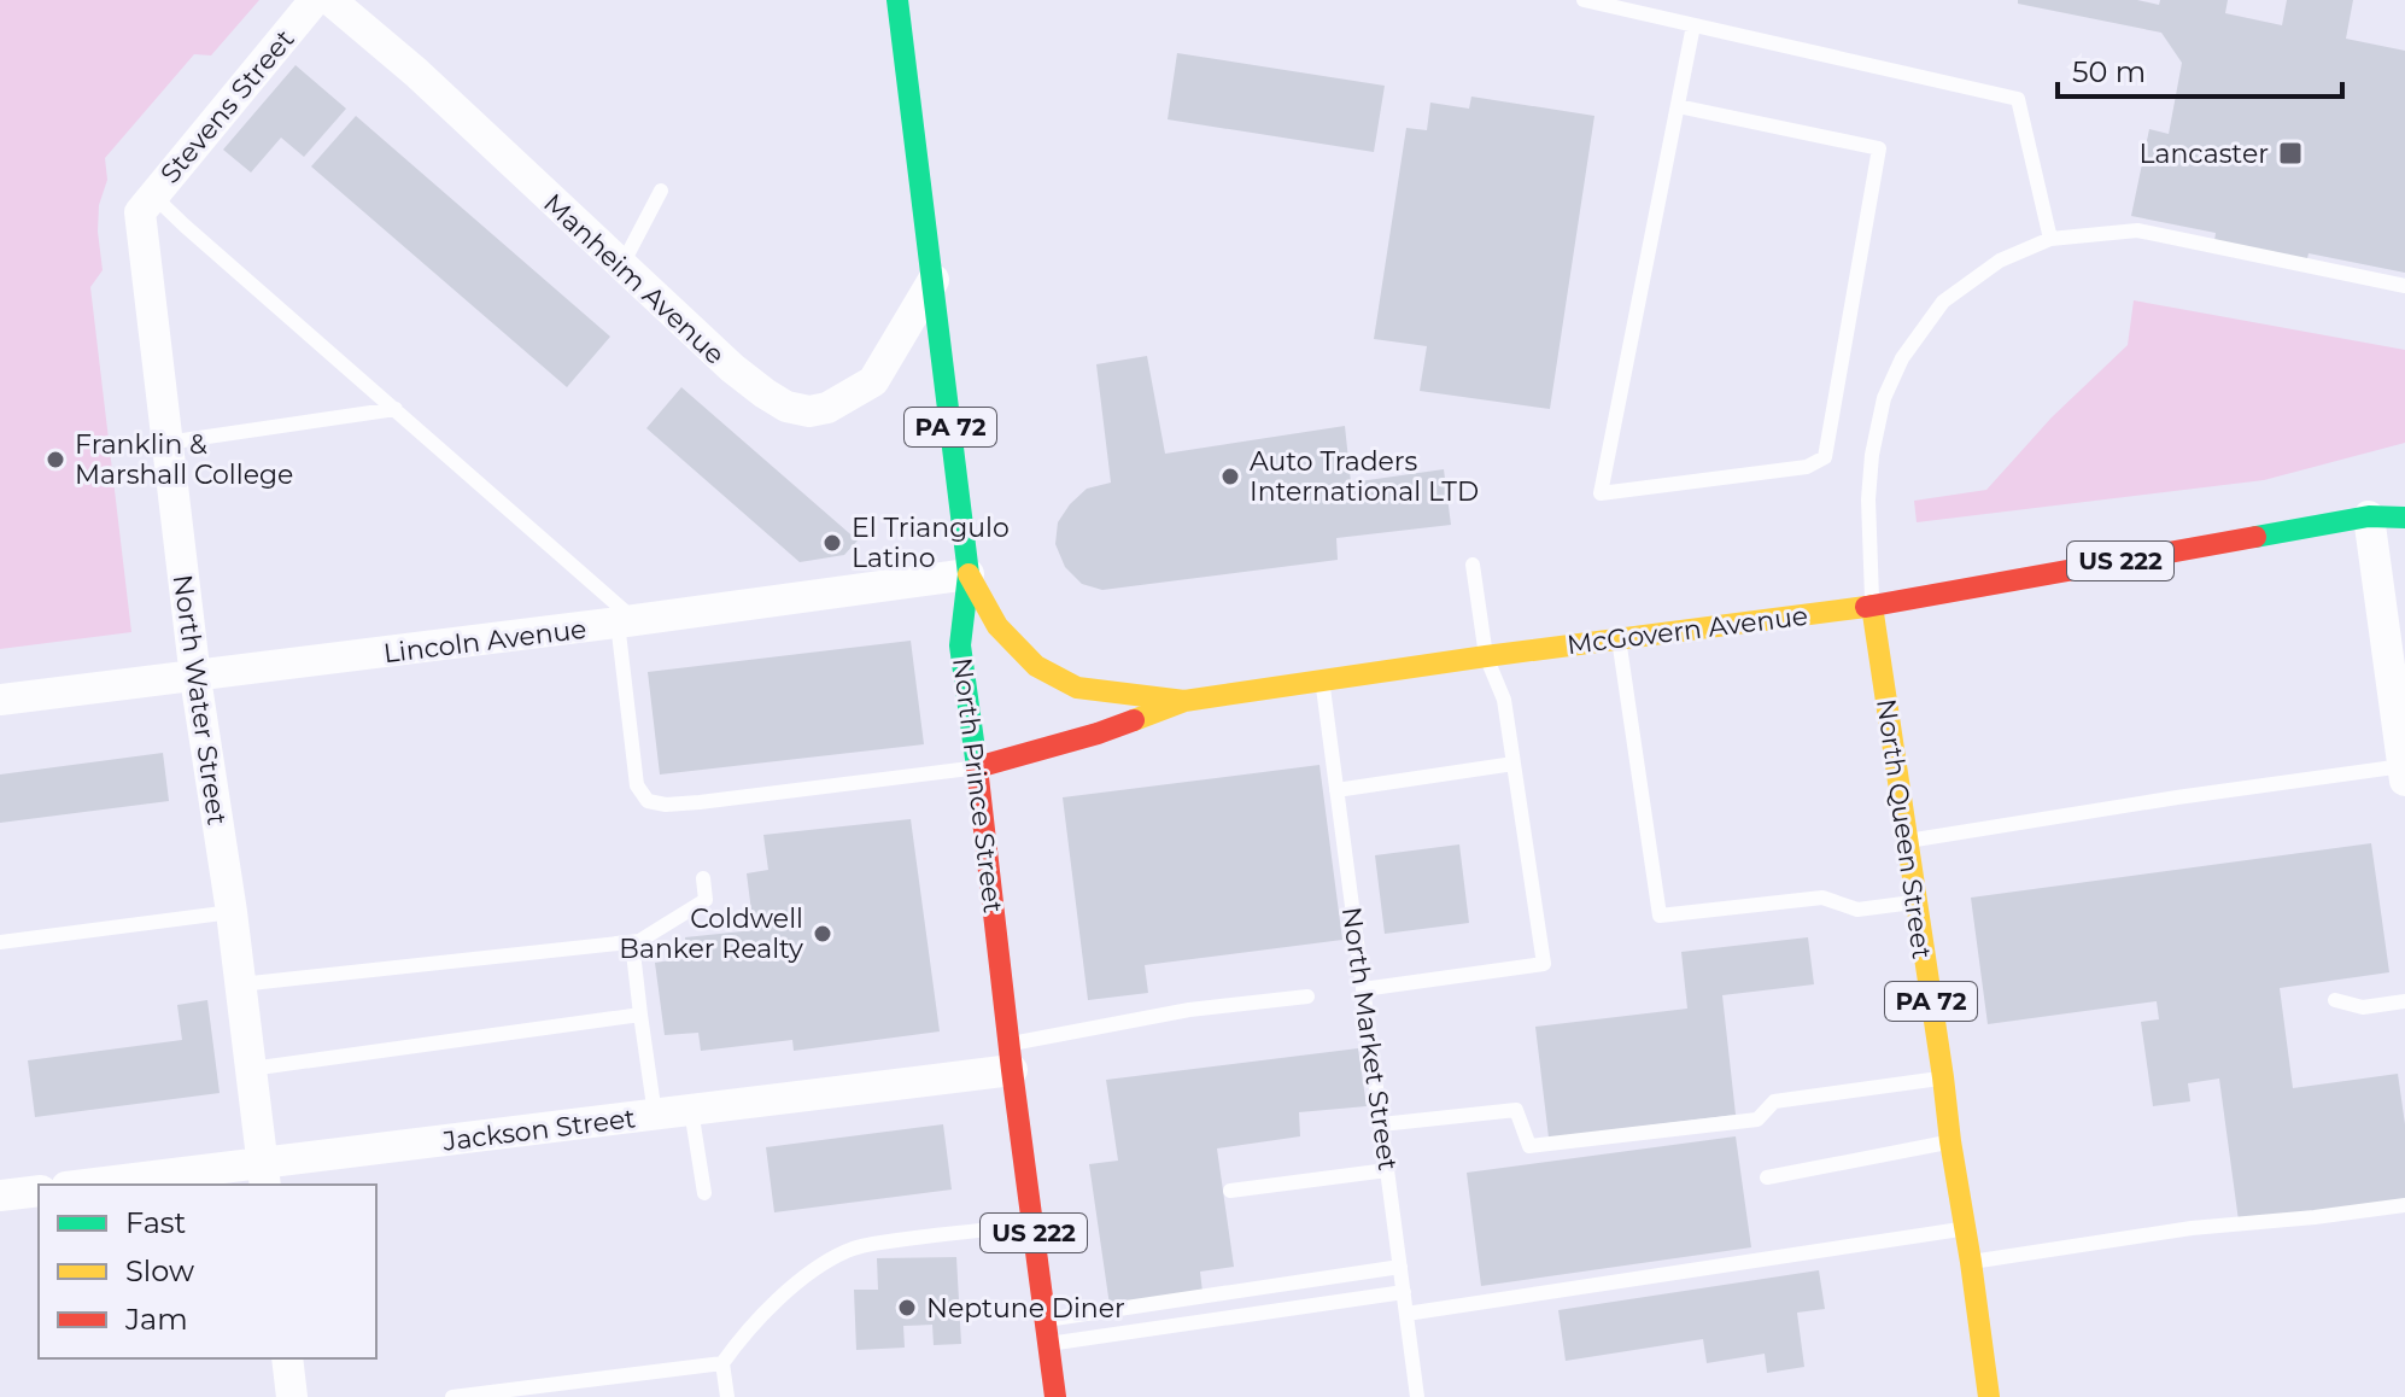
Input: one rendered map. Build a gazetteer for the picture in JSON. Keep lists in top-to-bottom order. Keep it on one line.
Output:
{"streets":{"main road":["PA 72","US 222","McGovern Avenue","North Prince Street","North Queen Street"],"street":["Stevens Street","Manheim Avenue","Lincoln Avenue","North Water Street","Jackson Street"],"lane":["North Market Street"]},"crossings":[["Stevens Street","North Water Street"],["Manheim Avenue","North Prince Street"],["PA 72","McGovern Avenue"],["PA 72","Lincoln Avenue"],["PA 72","North Prince Street"],["McGovern Avenue","North Prince Street"],["McGovern Avenue","North Queen Street"],["McGovern Avenue","North Market Street"],["Lincoln Avenue","North Water Street"],["Lincoln Avenue","North Prince Street"],["North Water Street","Jackson Street"],["North Prince Street","Jackson Street"]],"places":{"transit":["Lancaster"],"other":["Franklin & Marshall College","Auto Traders International LTD","El Triangulo Latino","Coldwell Banker Realty","Neptune Diner"]},"legend":["Fast","Slow","Jam"],"scale_bar":"50 m"}
